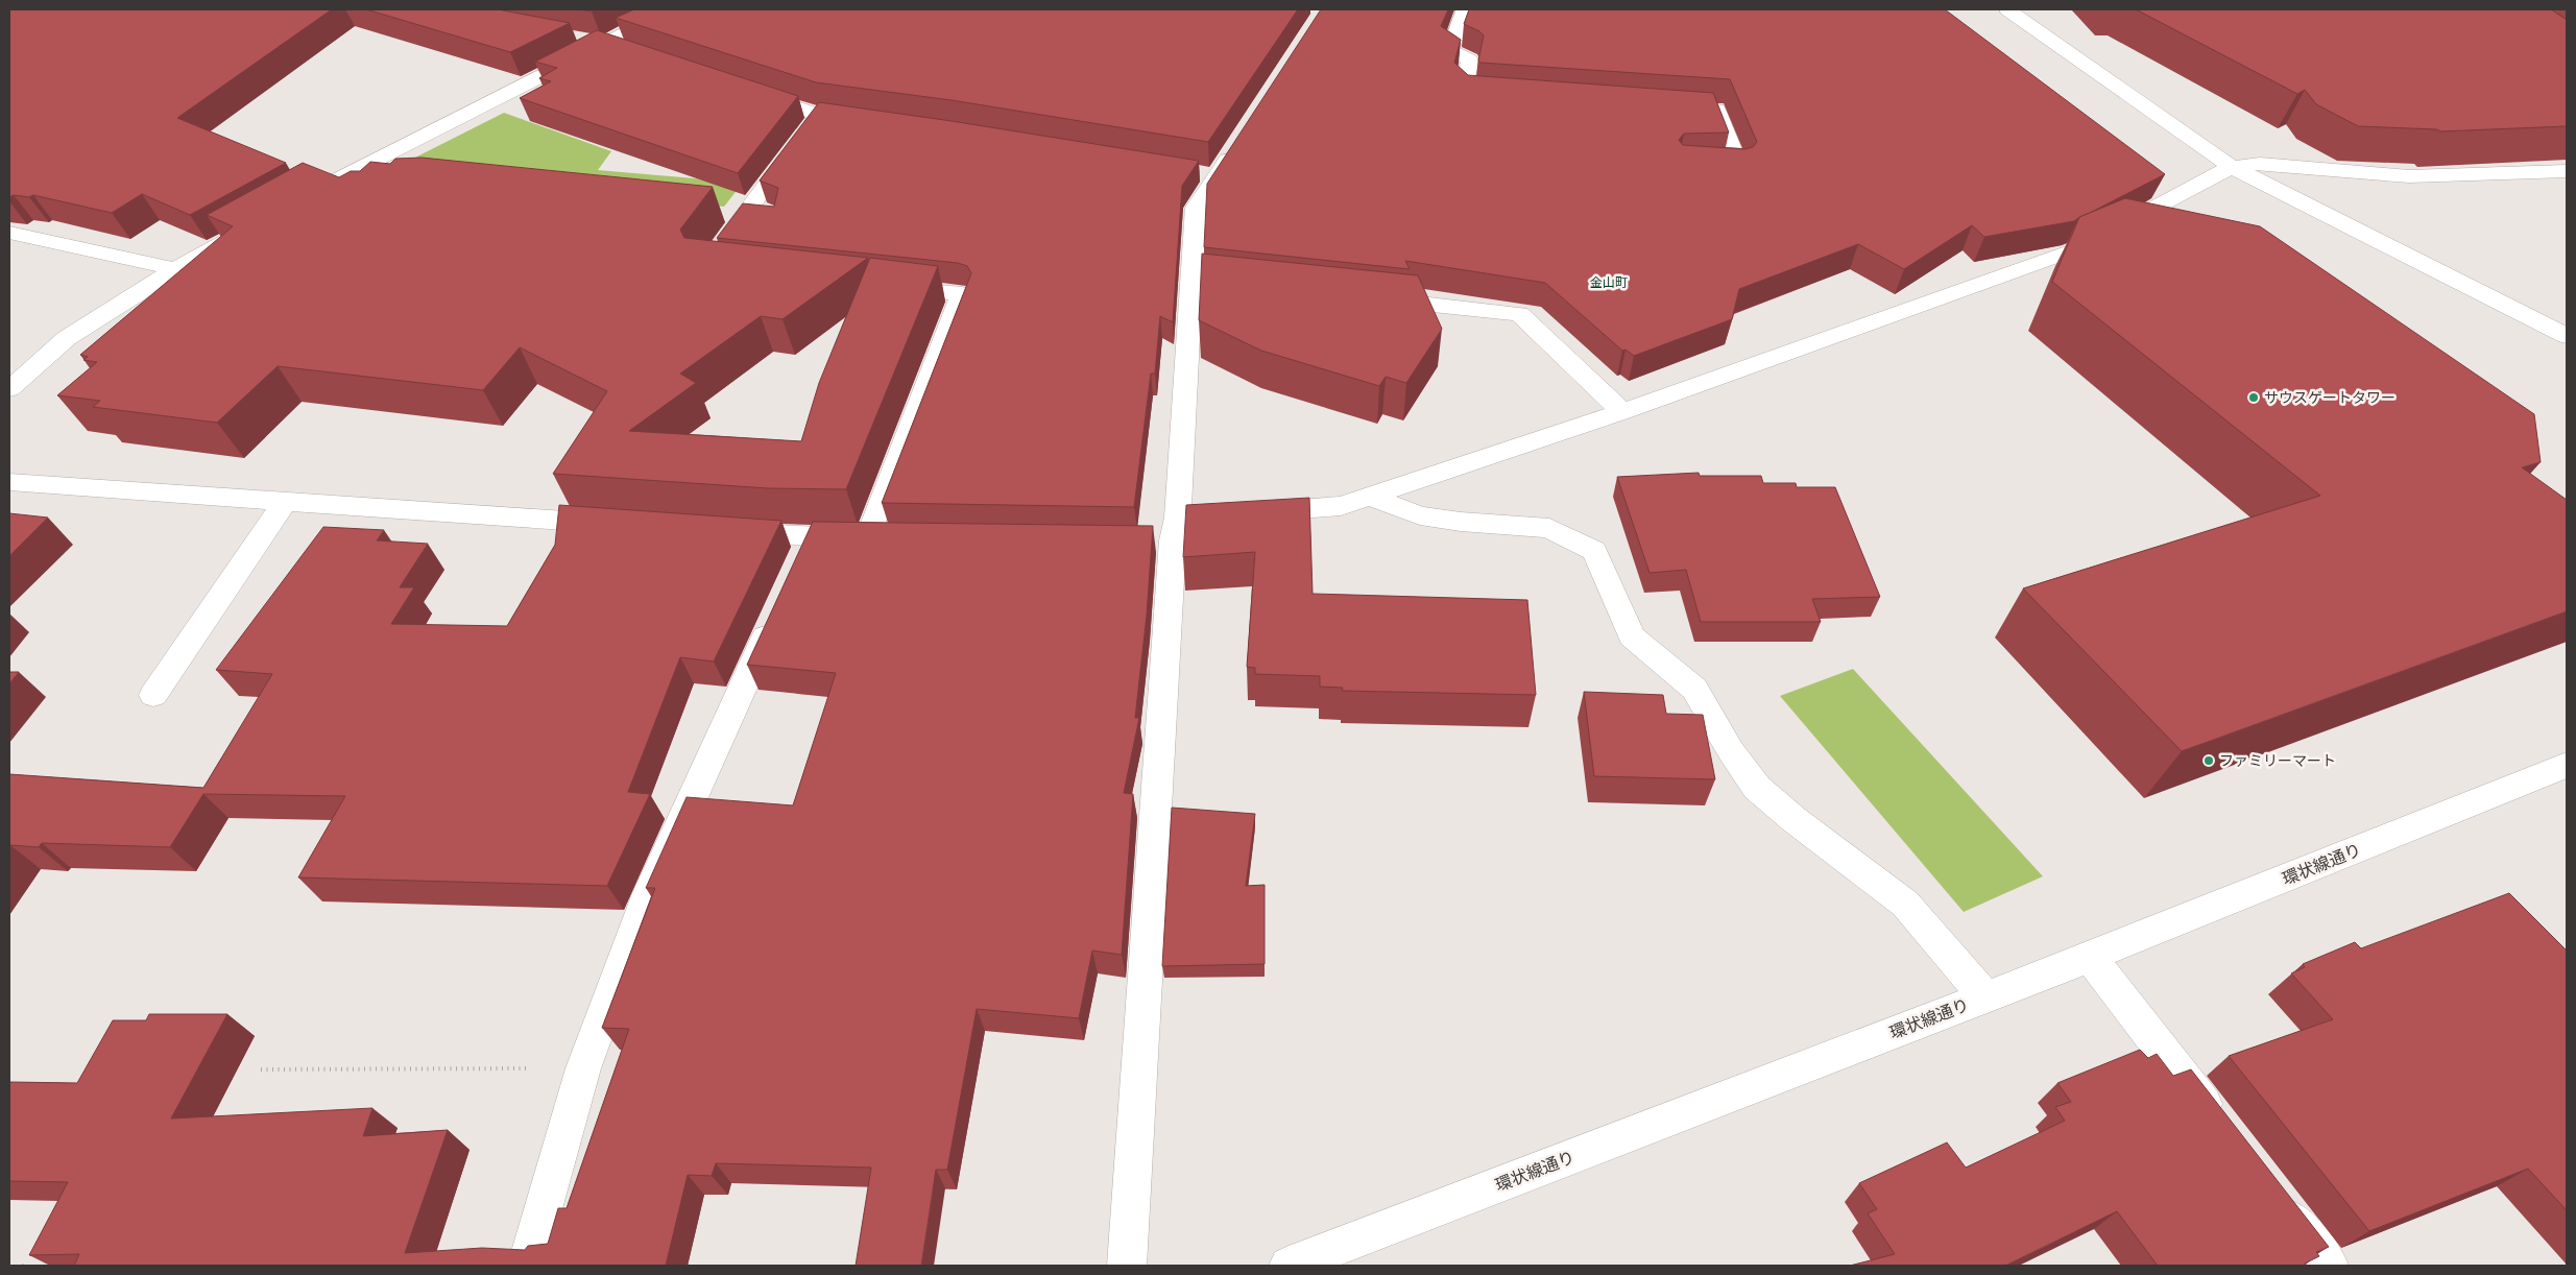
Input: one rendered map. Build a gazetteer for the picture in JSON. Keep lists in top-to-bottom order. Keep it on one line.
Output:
{"streets":{"street":["環状線通り"]},"districts":["金山町"],"places":["サウスゲートタワー","ファミリーマート"]}
